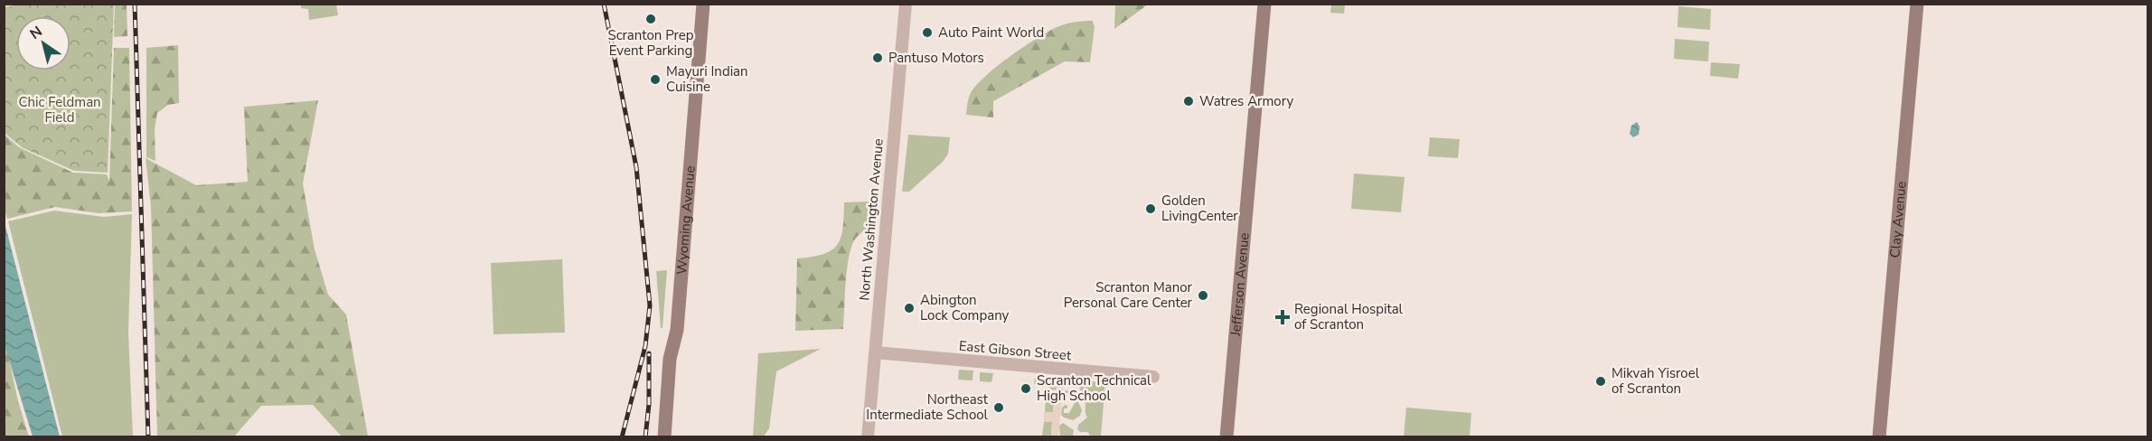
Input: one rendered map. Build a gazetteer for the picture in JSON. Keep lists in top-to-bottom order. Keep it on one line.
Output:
{"streets":{"main road":["Wyoming Avenue","Clay Avenue","Jefferson Avenue"],"street":["North Washington Avenue","East Gibson Street"]},"crossings":[["North Washington Avenue","East Gibson Street"]],"parks":["Chic Feldman Field"],"places":{"other":["Scranton Prep Event Parking","Auto Paint World","Pantuso Motors","Mayuri Indian Cuisine","Watres Armory","Golden LivingCenter","Scranton Manor Personal Care Center","Abington Lock Company","Mikvah Yisroel of Scranton","Scranton Technical High School","Northeast Intermediate School"],"health":["Regional Hospital of Scranton"]},"north":"top left"}
